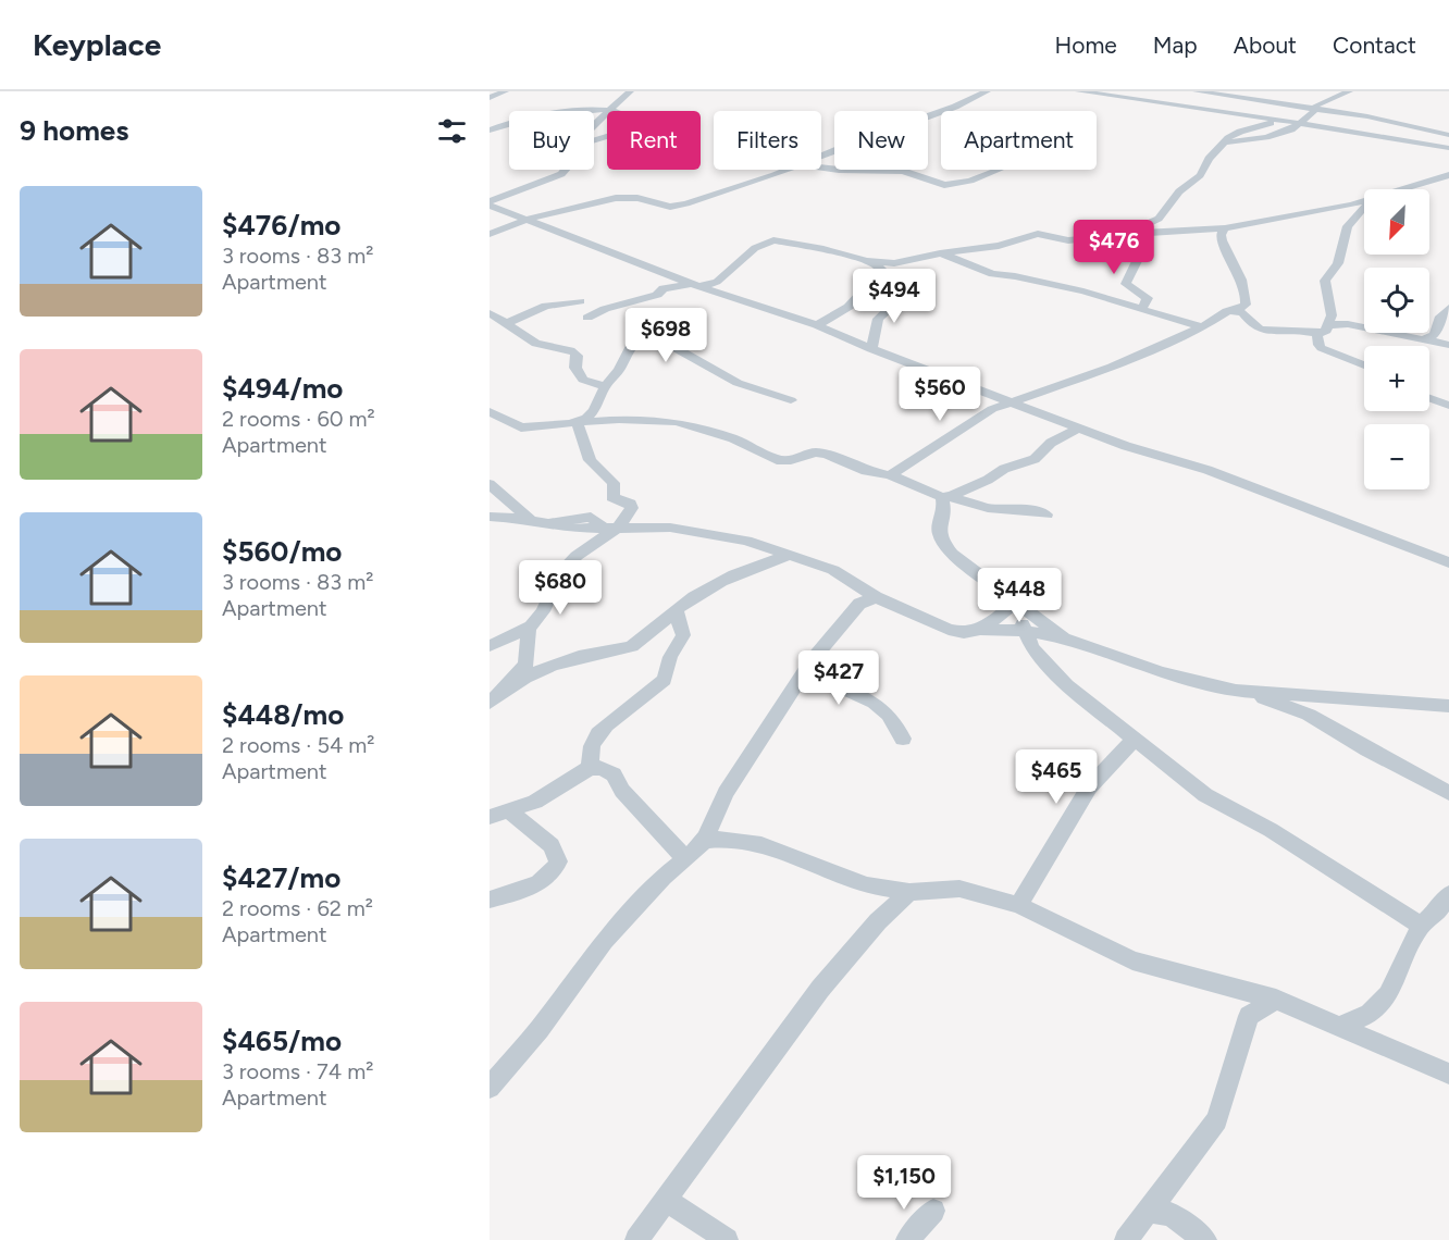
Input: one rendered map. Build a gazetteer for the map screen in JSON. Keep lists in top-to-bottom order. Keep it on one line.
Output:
{"north":"bottom left","page":{"header":"Keyplace","nav":["Home","Map","About","Contact"],"heading":"9 homes","chip":["Buy","Rent","Filters","New","Apartment"],"list":[{"name":"$476/mo","note":"3 rooms · 83 m² · Apartment"},{"name":"$494/mo","note":"2 rooms · 60 m² · Apartment"},{"name":"$560/mo","note":"3 rooms · 83 m² · Apartment"},{"name":"$448/mo","note":"2 rooms · 54 m² · Apartment"},{"name":"$427/mo","note":"2 rooms · 62 m² · Apartment"},{"name":"$465/mo","note":"3 rooms · 74 m² · Apartment"}],"map_buttons":["+","−"],"price":["$476","$494","$698","$560","$680","$448","$427","$465","$1,150"]}}
